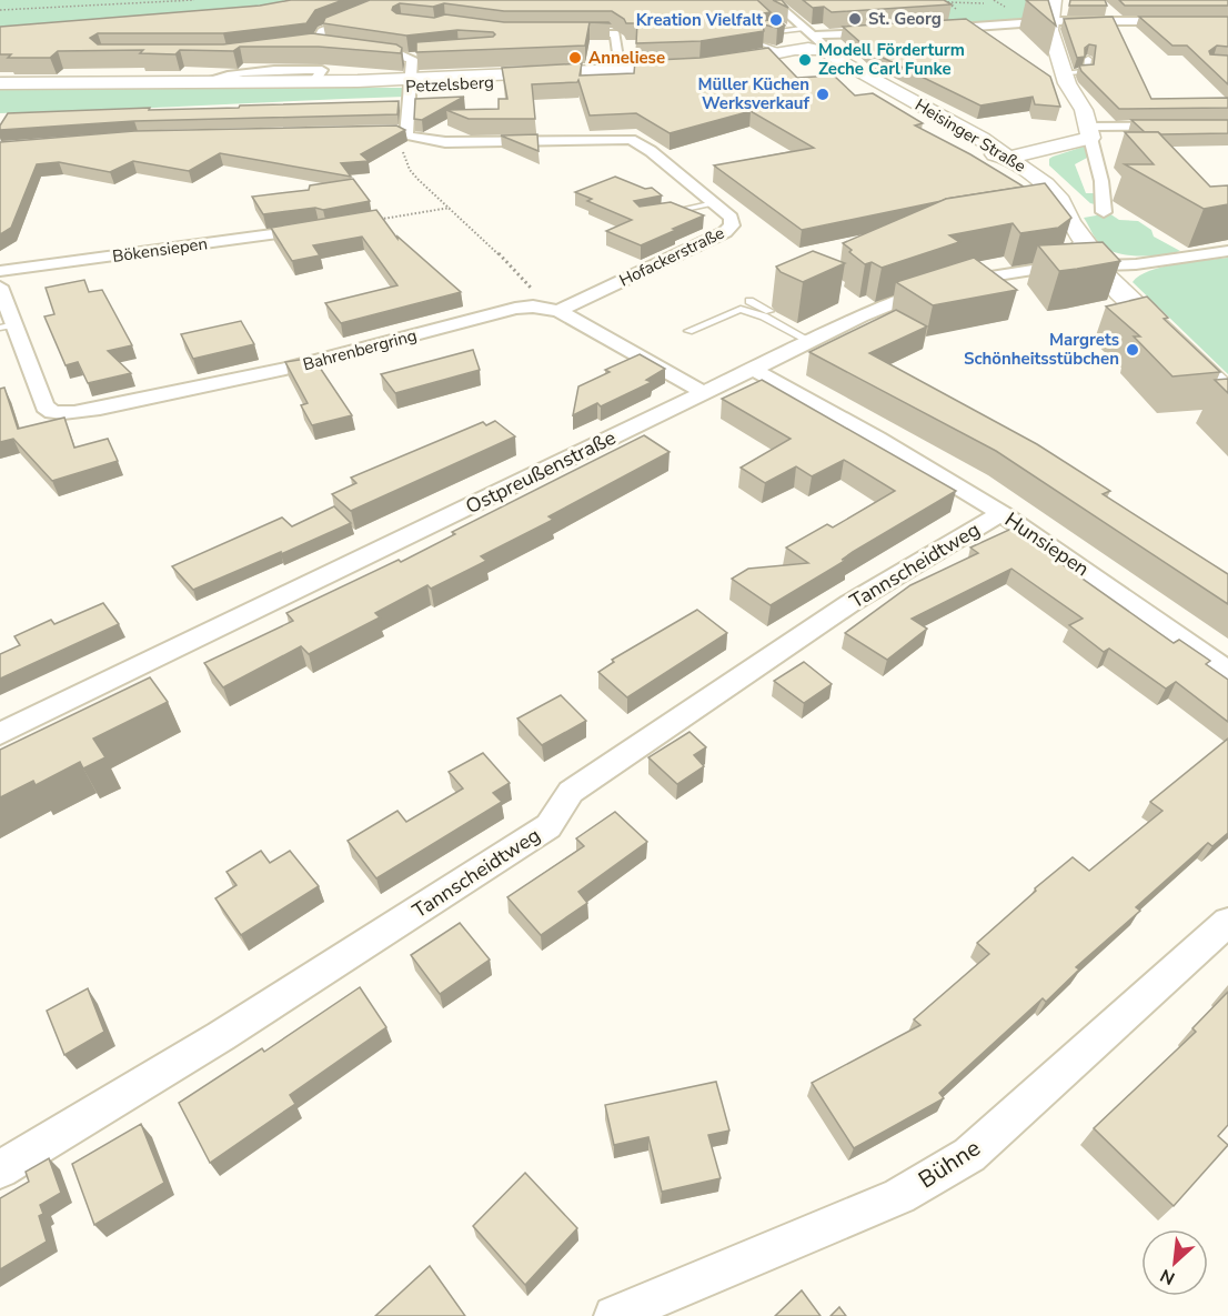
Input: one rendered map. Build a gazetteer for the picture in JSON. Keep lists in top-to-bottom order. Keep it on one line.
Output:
{"streets":{"main road":["Petzelsberg","Heisinger Straße"],"street":["Bökensiepen","Hofackerstraße","Bahrenbergring","Ostpreußenstraße","Hunsiepen","Tannscheidtweg","Bühne"]},"crossings":[["Heisinger Straße","Ostpreußenstraße"],["Hofackerstraße","Bahrenbergring"],["Ostpreußenstraße","Hunsiepen"],["Hunsiepen","Tannscheidtweg"]],"places":["St. Georg","Kreation Vielfalt","Anneliese","Modell Förderturm Zeche Carl Funke","Müller Küchen Werksverkauf","Margrets Schönheitsstübchen"],"north":"bottom left"}
